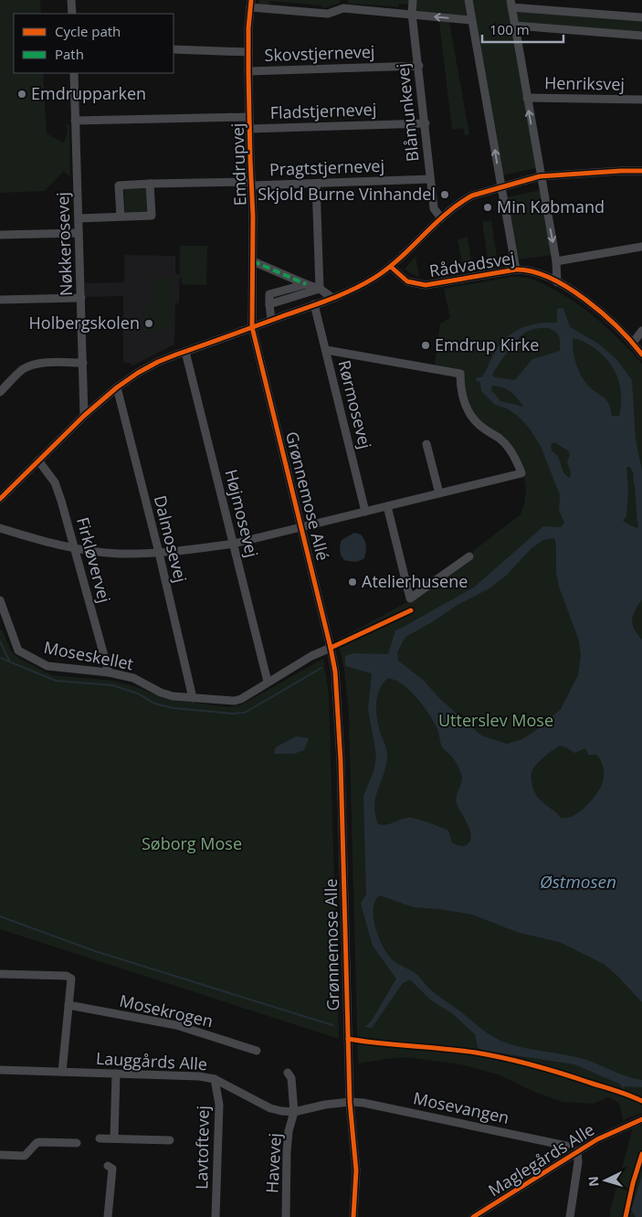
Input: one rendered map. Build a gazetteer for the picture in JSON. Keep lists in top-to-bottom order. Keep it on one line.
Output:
{"streets":{"street":["Skovstjernevej","Henriksvej","Fladstjernevej","Blåmunkevej","Emdrupvej","Pragtstjernevej","Nøkkerosevej","Rådvadsvej","Rørmosevej","Grønnemose Allé","Højmosevej","Dalmosevej","Firkløvervej","Moseskellet","Grønnemose Alle","Mosekrogen","Lauggårds Alle","Mosevangen","Lavtoftevej","Maglegårds Alle","Havevej"]},"crossings":[["Skovstjernevej","Blåmunkevej"],["Skovstjernevej","Emdrupvej"],["Fladstjernevej","Blåmunkevej"],["Fladstjernevej","Emdrupvej"],["Blåmunkevej","Pragtstjernevej"],["Emdrupvej","Pragtstjernevej"],["Emdrupvej","Grønnemose Allé"],["Grønnemose Allé","Moseskellet"],["Grønnemose Allé","Grønnemose Alle"],["Højmosevej","Moseskellet"],["Dalmosevej","Moseskellet"],["Firkløvervej","Moseskellet"],["Grønnemose Alle","Lauggårds Alle"],["Grønnemose Alle","Mosevangen"],["Lauggårds Alle","Mosevangen"],["Lauggårds Alle","Lavtoftevej"],["Lauggårds Alle","Havevej"]],"water":["Østmosen"],"parks":["Utterslev Mose","Søborg Mose"],"places":["Emdrupparken","Skjold Burne Vinhandel","Min Købmand","Holbergskolen","Emdrup Kirke","Atelierhusene"],"legend":["Cycle path","Path"],"scale_bar":"100 m","north":"left"}
